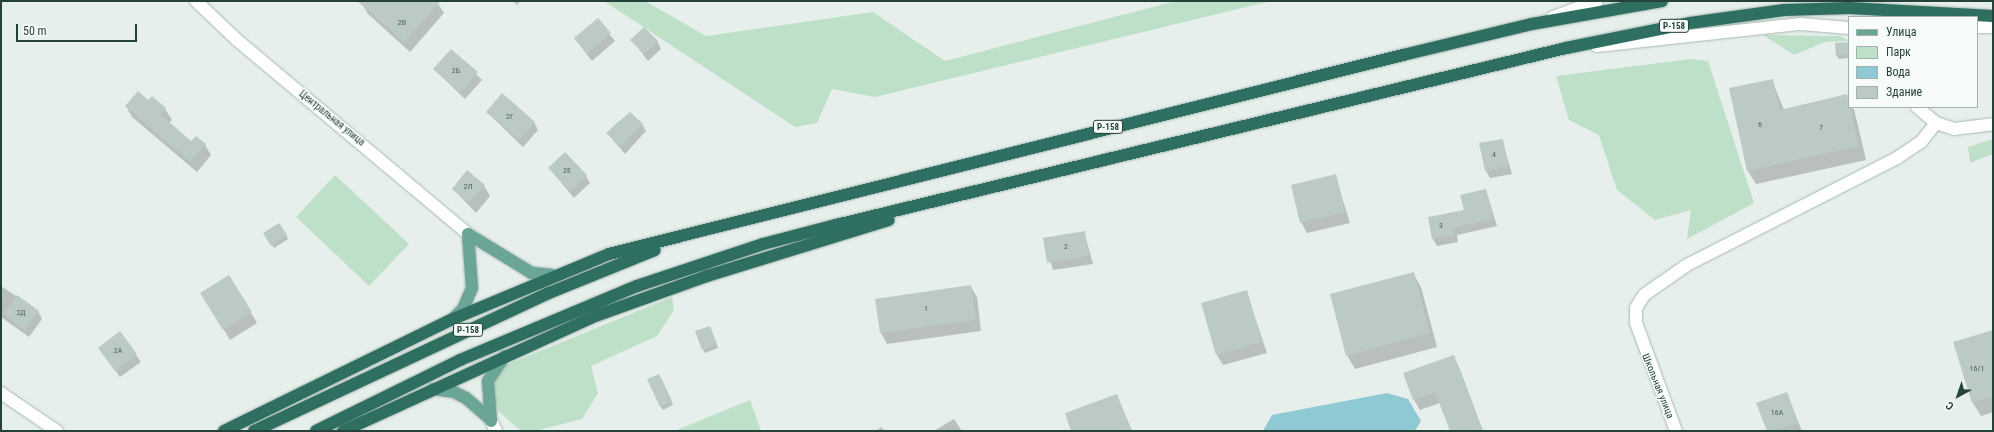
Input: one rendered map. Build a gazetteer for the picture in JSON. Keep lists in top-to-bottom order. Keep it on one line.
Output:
{"streets":{"highway":["Р-158"],"street":["Центральная улица","Школьная улица"]},"house_numbers":["2В","2Б","2Г","6","7","4","2Е","2Л","3","2","1","2Д","2А","16/1","16А"],"legend":["Улица","Парк","Вода","Здание"],"scale_bar":"50 m","north":"bottom left"}
